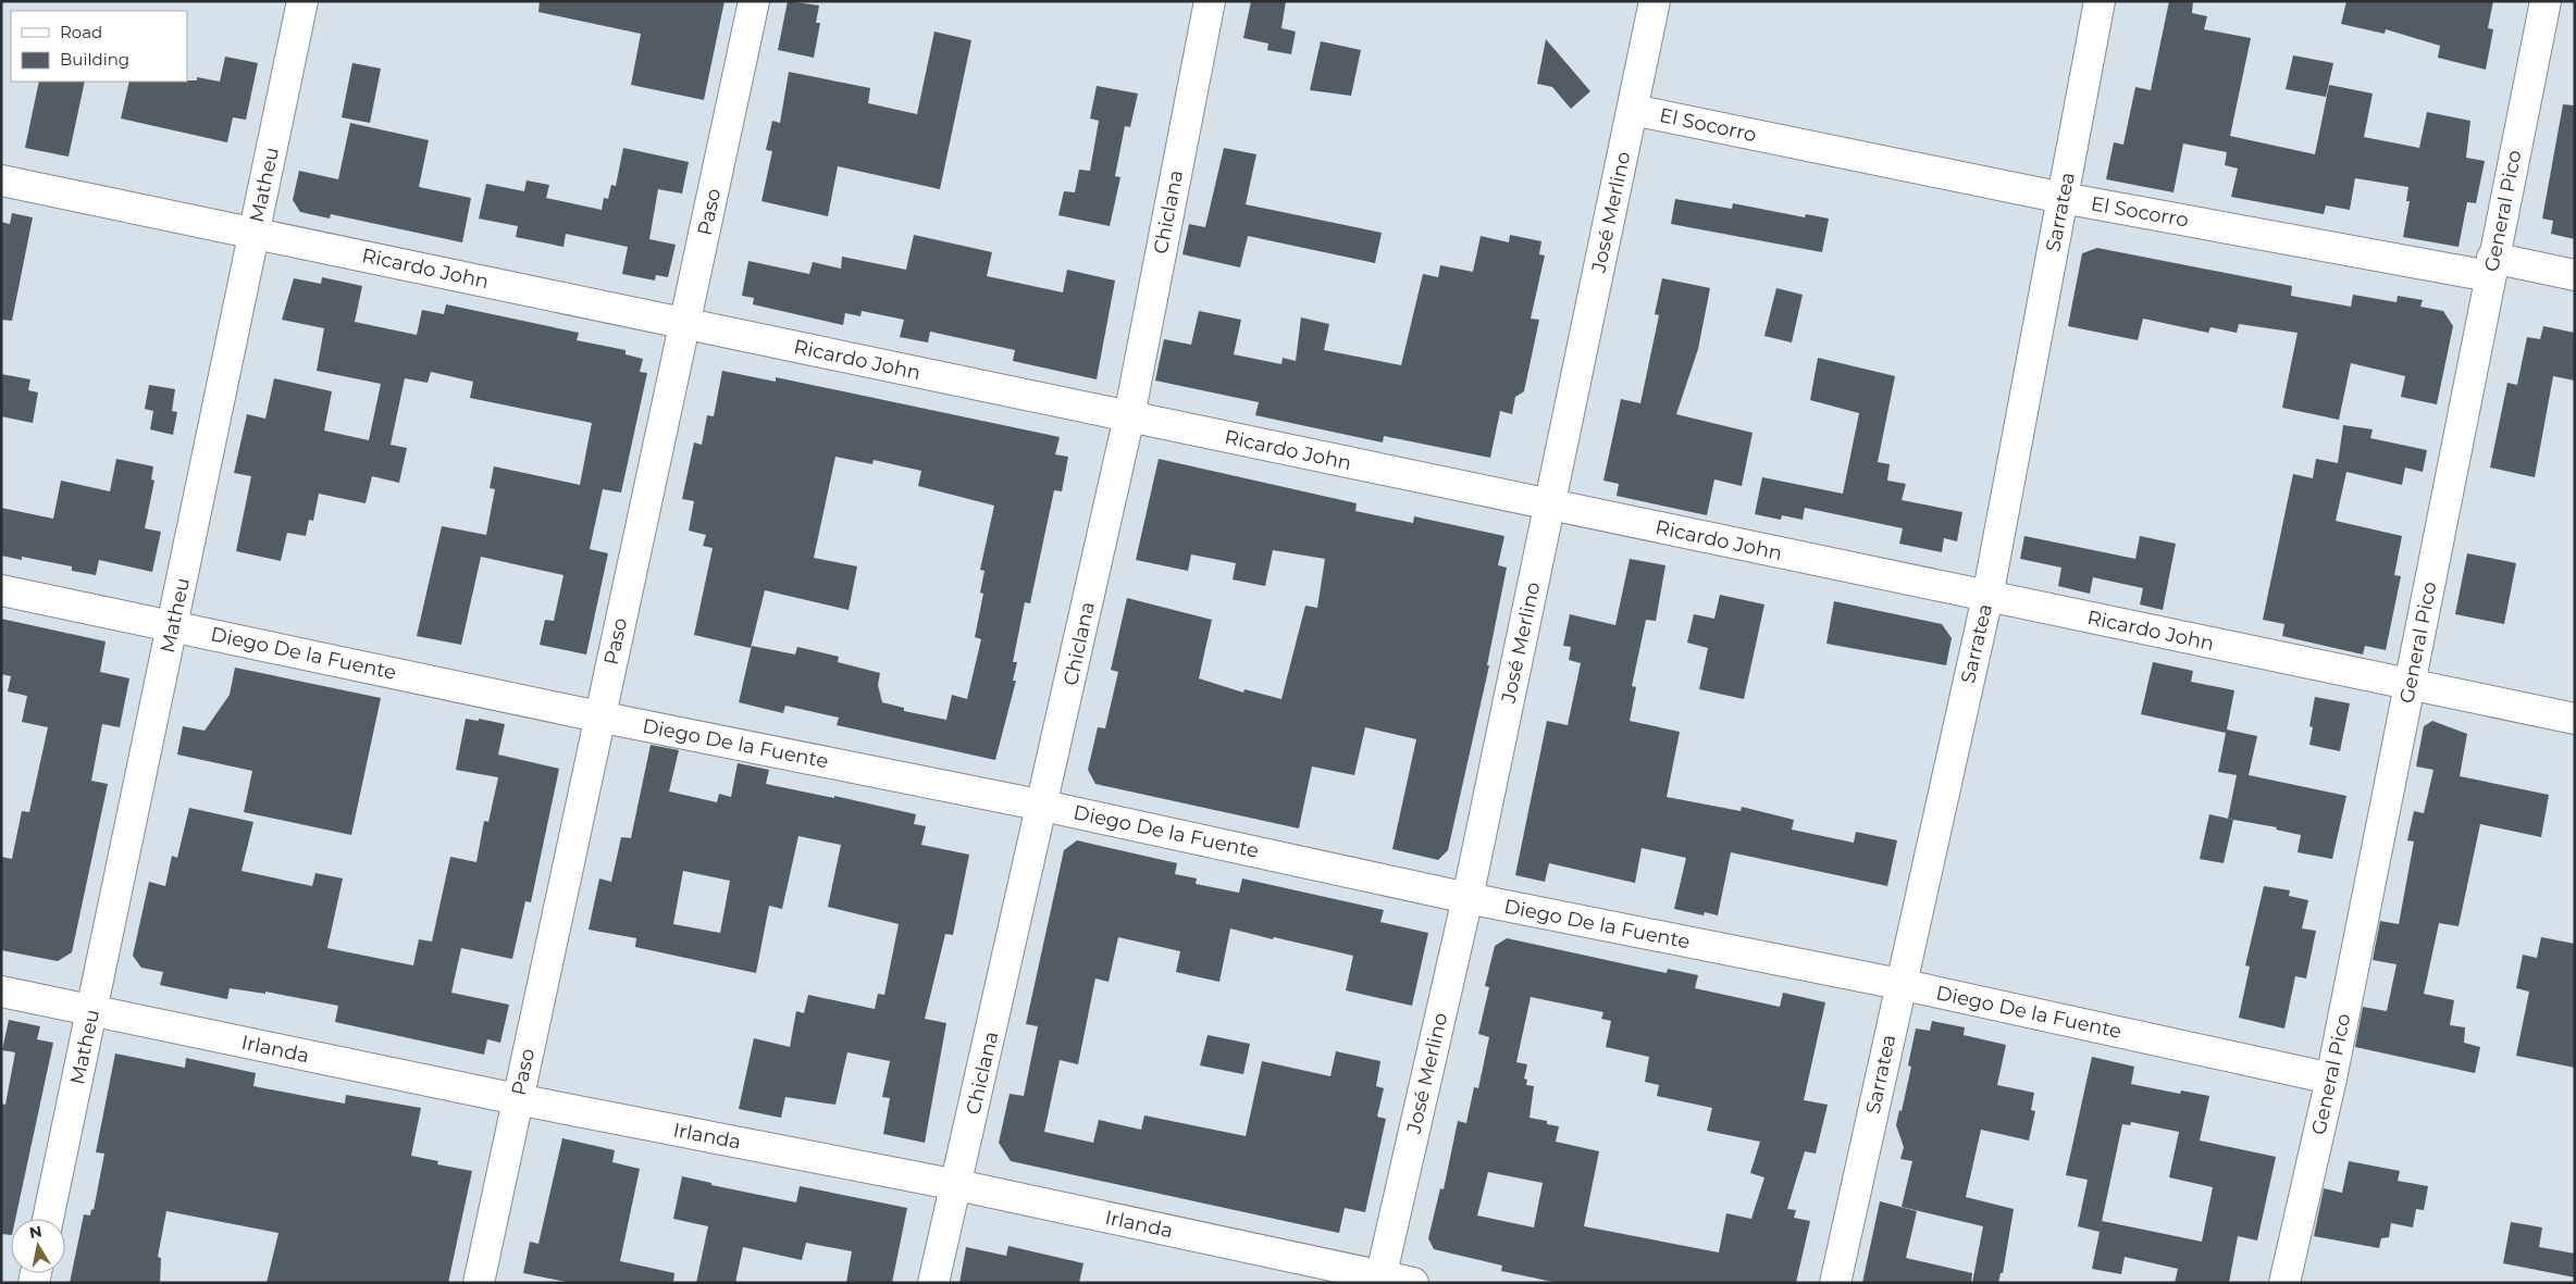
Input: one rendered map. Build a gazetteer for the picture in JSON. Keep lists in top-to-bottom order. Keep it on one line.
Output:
{"streets":{"street":["El Socorro","Matheu","General Pico","Paso","Chiclana","José Merlino","Sarratea","Ricardo John","Diego De la Fuente","Irlanda"]},"crossings":[["El Socorro","General Pico"],["El Socorro","José Merlino"],["El Socorro","Sarratea"],["Matheu","Ricardo John"],["Matheu","Diego De la Fuente"],["Matheu","Irlanda"],["General Pico","Ricardo John"],["General Pico","Diego De la Fuente"],["Paso","Ricardo John"],["Paso","Diego De la Fuente"],["Paso","Irlanda"],["Chiclana","Ricardo John"],["Chiclana","Diego De la Fuente"],["Chiclana","Irlanda"],["José Merlino","Ricardo John"],["José Merlino","Diego De la Fuente"],["José Merlino","Irlanda"],["Sarratea","Ricardo John"],["Sarratea","Diego De la Fuente"]],"legend":["Road","Building"],"north":"top"}
